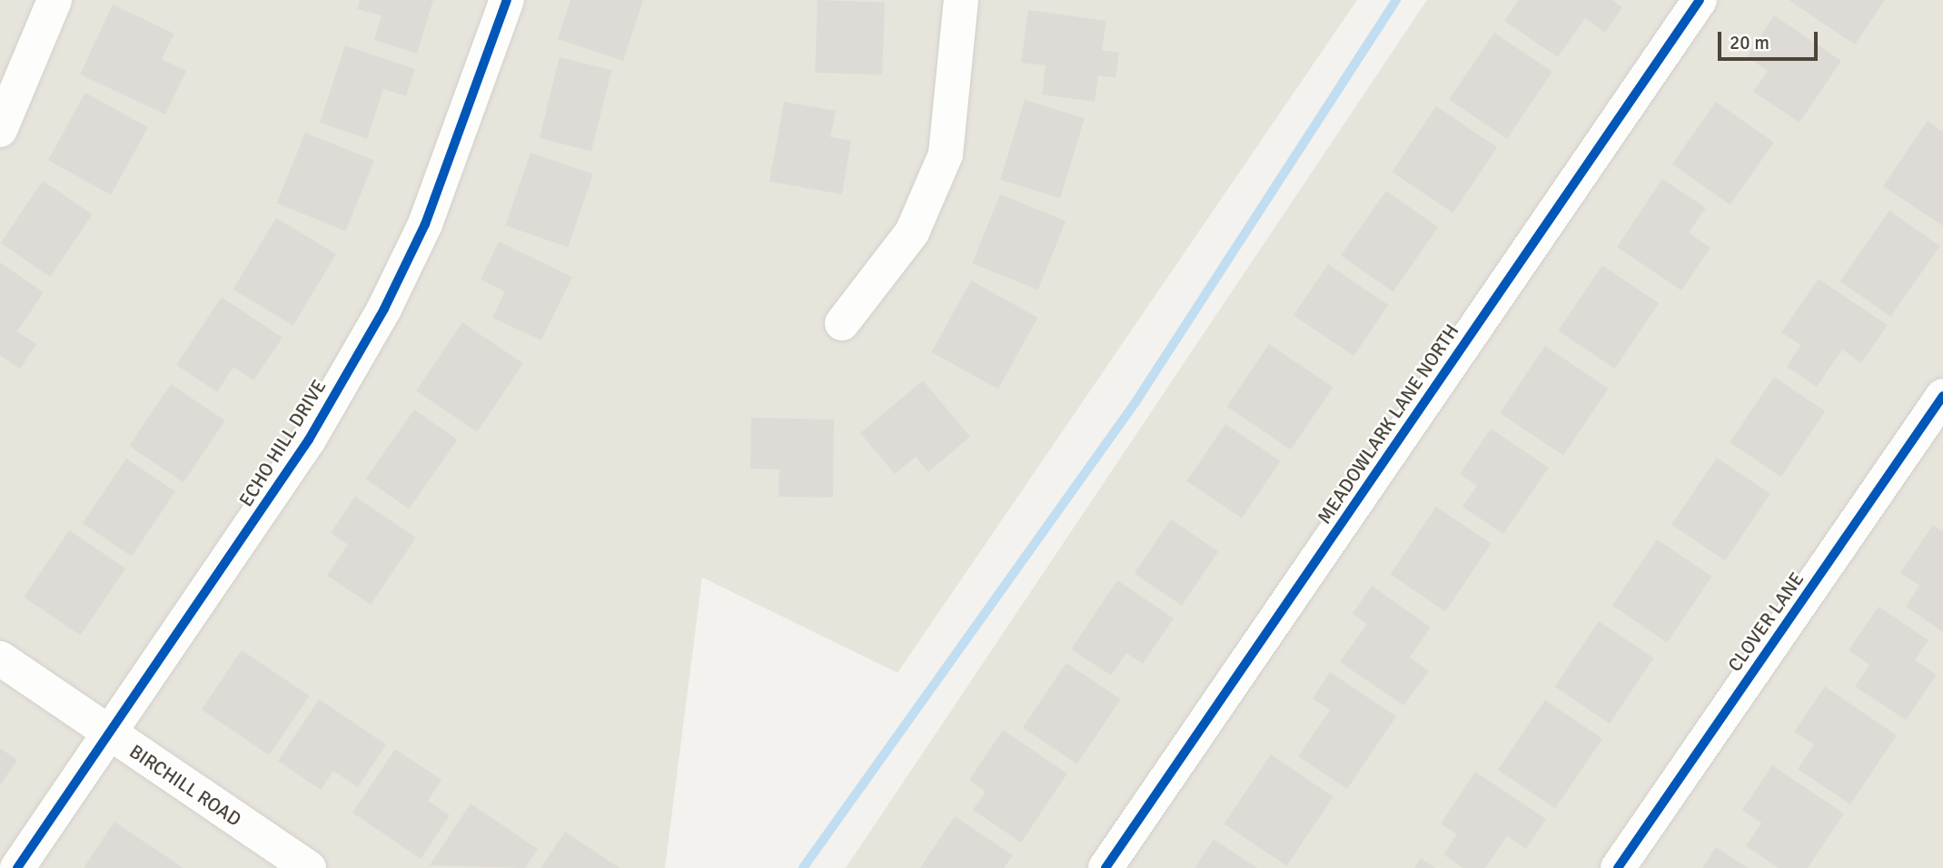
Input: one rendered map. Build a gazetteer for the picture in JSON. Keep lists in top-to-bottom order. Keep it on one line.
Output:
{"streets":{"street":["MEADOWLARK LANE NORTH","ECHO HILL DRIVE","CLOVER LANE","BIRCHILL ROAD"]},"crossings":[["ECHO HILL DRIVE","BIRCHILL ROAD"]],"scale_bar":"20 m"}
